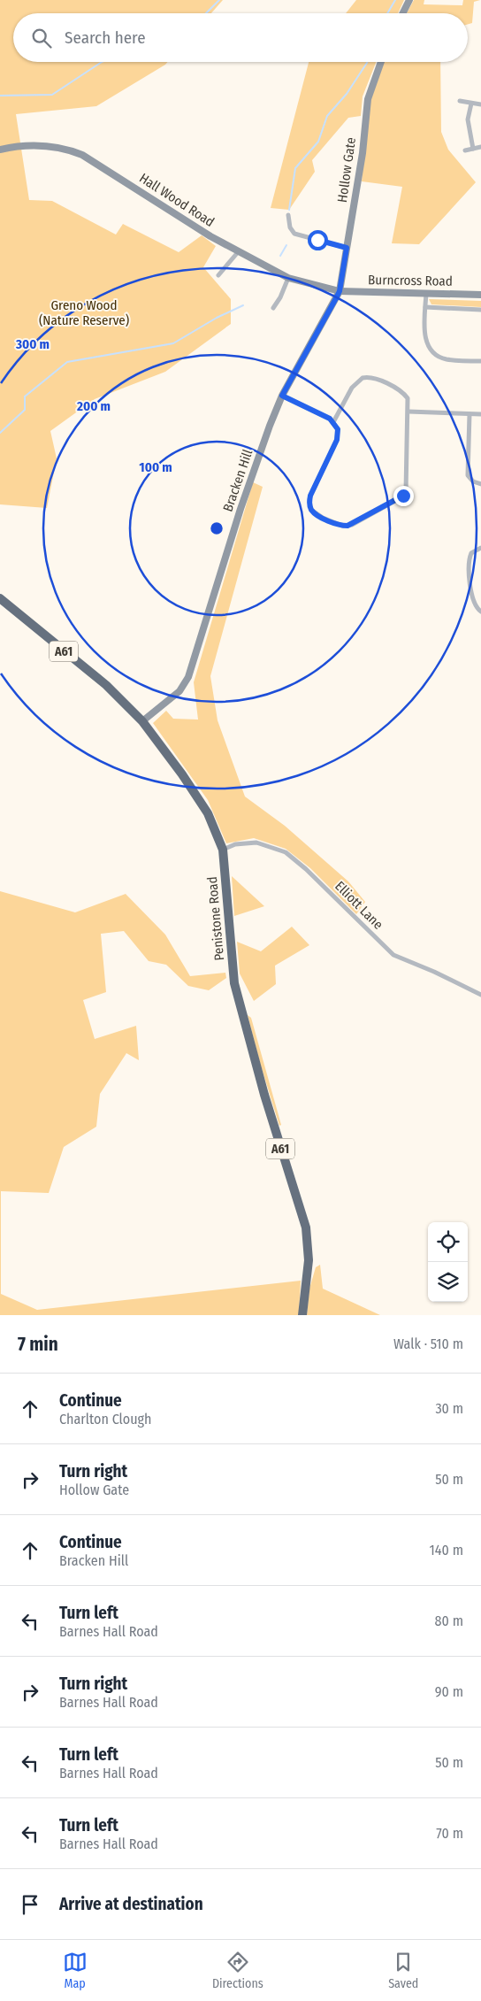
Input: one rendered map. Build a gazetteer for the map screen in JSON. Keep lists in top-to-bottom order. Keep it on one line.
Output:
{"streets":{"highway":["A61","Penistone Road"],"street":["Hollow Gate","Hall Wood Road","Burncross Road","Bracken Hill","Elliott Lane"]},"crossings":[["Hollow Gate","Hall Wood Road"],["Hollow Gate","Burncross Road"],["Hollow Gate","Bracken Hill"],["Hall Wood Road","Burncross Road"],["Hall Wood Road","Bracken Hill"],["Burncross Road","Bracken Hill"],["Bracken Hill","Penistone Road"],["Elliott Lane","Penistone Road"]],"parks":["Greno Wood (Nature Reserve)"],"page":{"search":"Search here","heading":["7 min","Walk · 510 m"],"list":[["Continue","Charlton Clough","30 m"],["Turn right","Hollow Gate","50 m"],["Continue","Bracken Hill","140 m"],["Turn left","Barnes Hall Road","80 m"],["Turn right","Barnes Hall Road","90 m"],["Turn left","Barnes Hall Road","50 m"],["Turn left","Barnes Hall Road","70 m"],"Arrive at destination"],"nav":["Map","Directions","Saved"]},"rings":["300 m","200 m","100 m"]}
